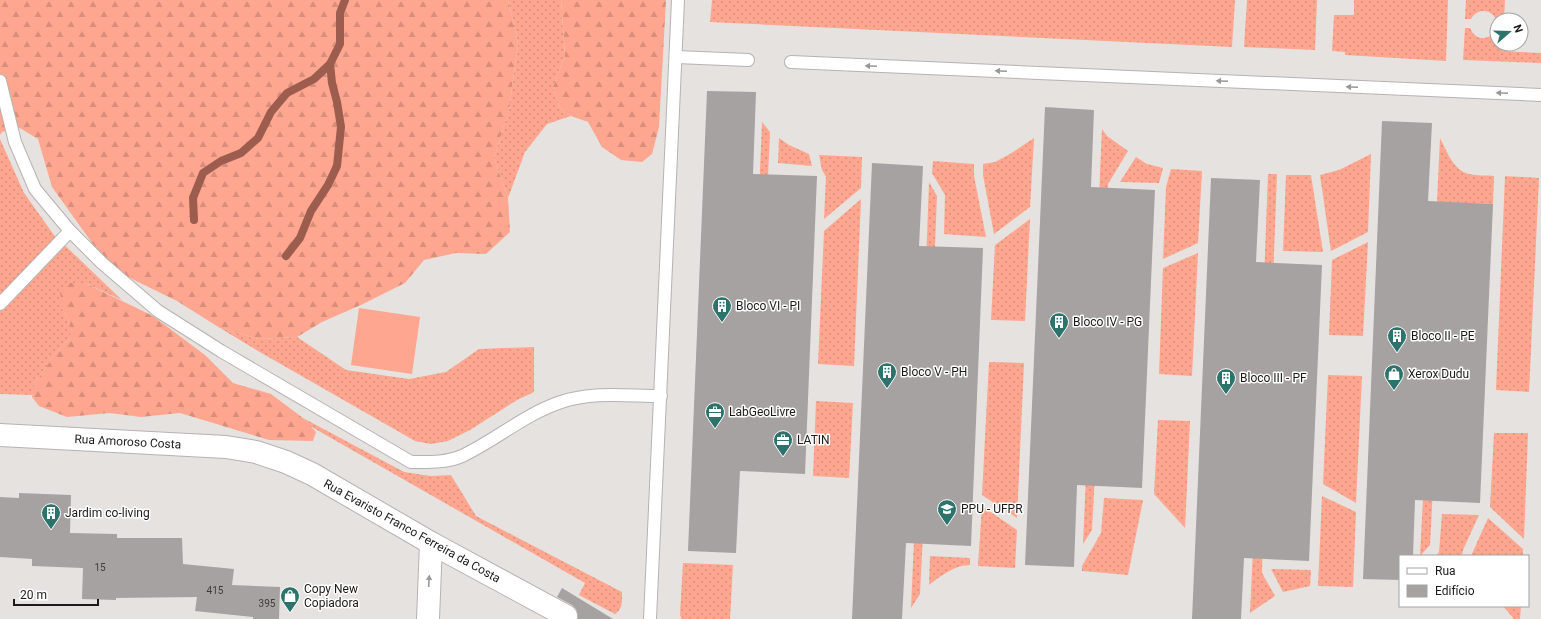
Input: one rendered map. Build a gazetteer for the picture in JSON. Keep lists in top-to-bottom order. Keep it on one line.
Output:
{"streets":{"street":["Rua Amoroso Costa","Rua Evaristo Franco Ferreira da Costa"]},"crossings":[["Rua Amoroso Costa","Rua Evaristo Franco Ferreira da Costa"]],"places":{"building":["Bloco VI - PI","Bloco IV - PG","Bloco II - PE","Bloco V - PH","Bloco III - PF","Jardim co-living"],"shop":["Xerox Dudu","Copy New Copiadora"],"office":["LabGeoLivre","LATIN"],"school or university":["PPU - UFPR"]},"house_numbers":["15","415","395"],"legend":["Rua","Edifício"],"scale_bar":"20 m","north":"right"}
